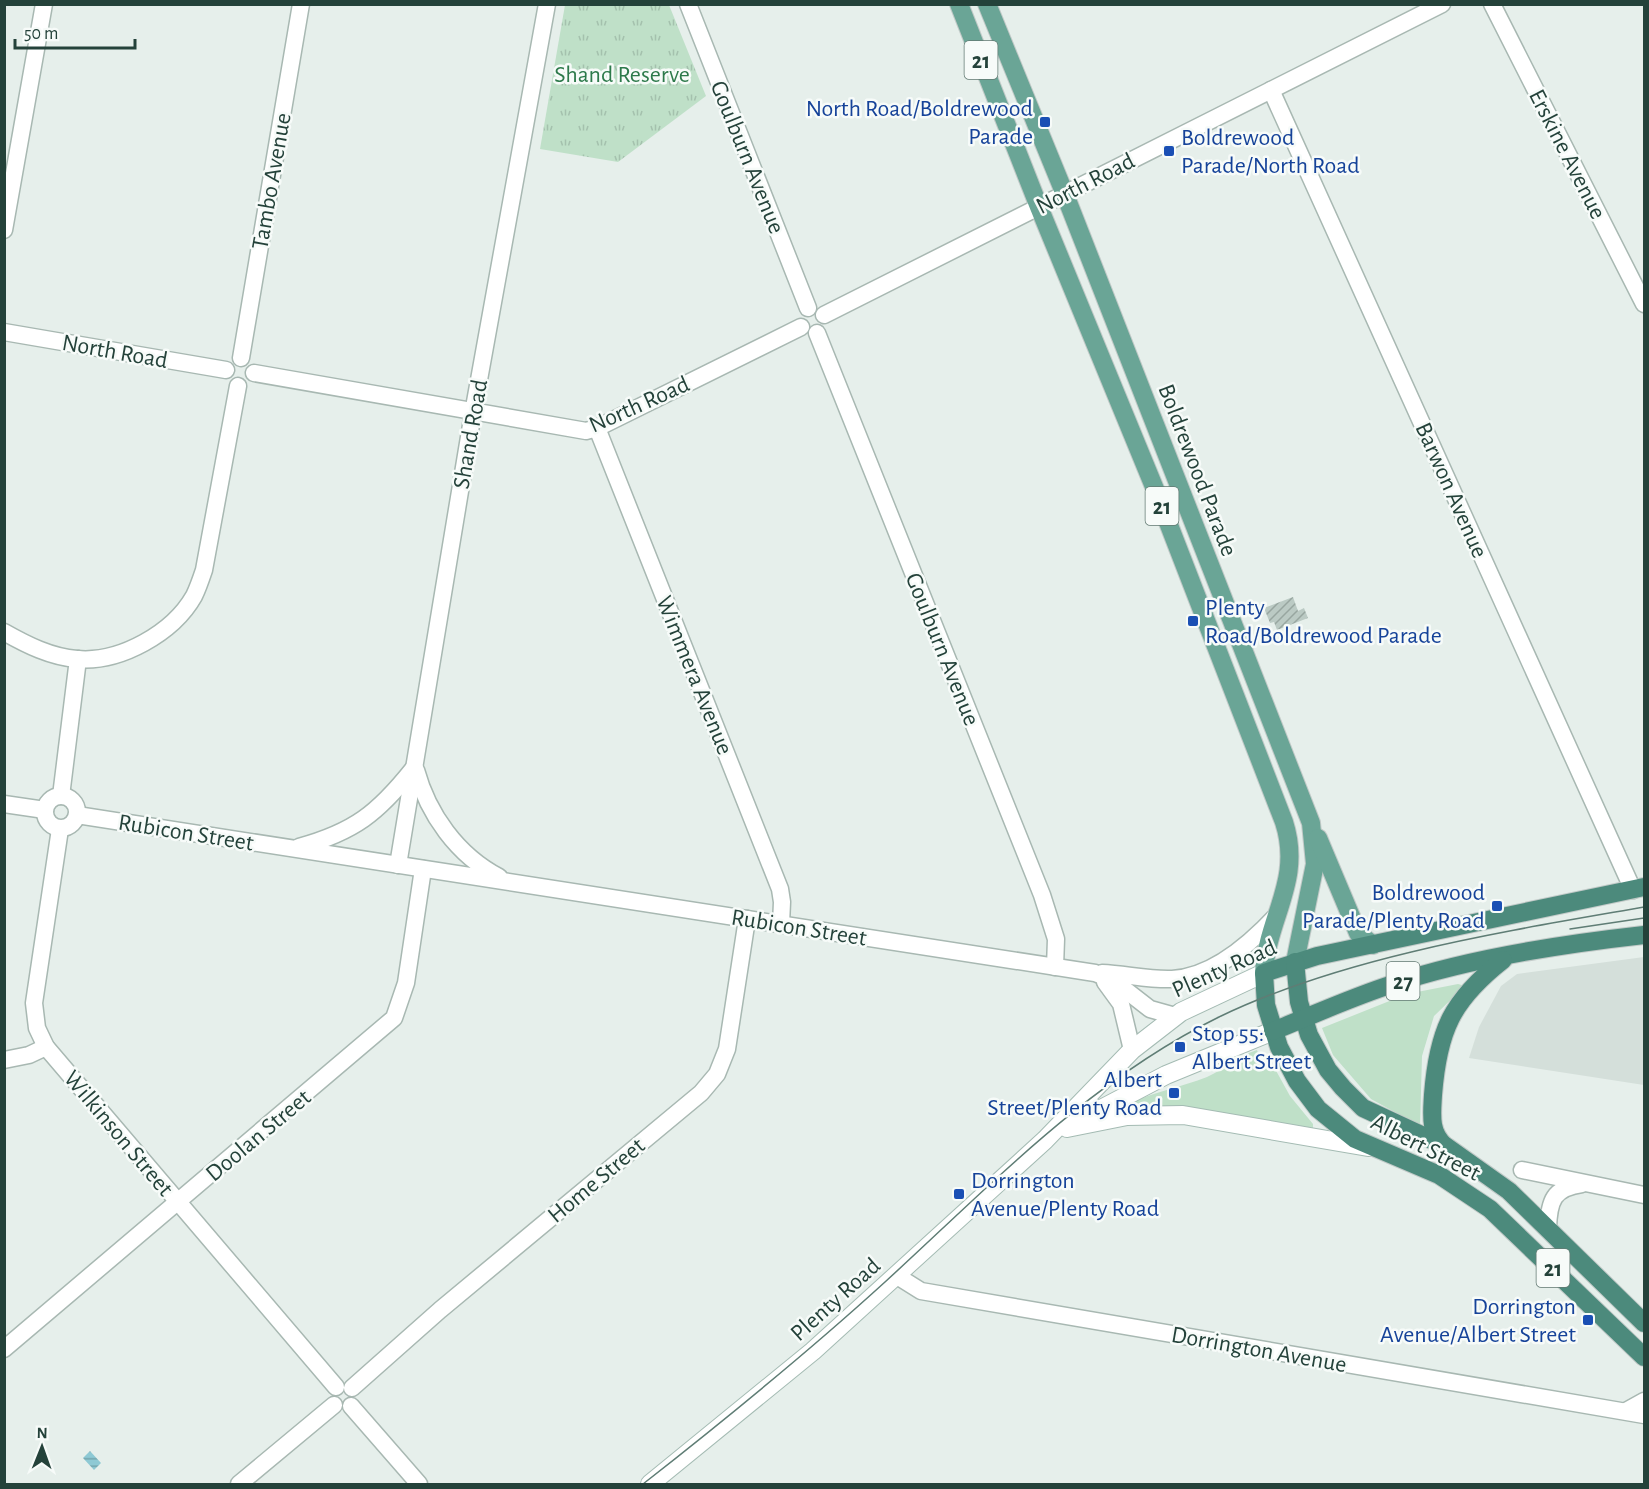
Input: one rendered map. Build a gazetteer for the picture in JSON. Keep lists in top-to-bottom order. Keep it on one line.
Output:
{"streets":{"highway":["21","Plenty Road","27","Albert Street"],"main road":["Boldrewood Parade"],"street":["Erskine Avenue","Goulburn Avenue","Tambo Avenue","North Road","Shand Road","Barwon Avenue","Wimmera Avenue","Rubicon Street","Wilkinson Street","Doolan Street","Home Street","Dorrington Avenue"]},"crossings":[["Goulburn Avenue","North Road"],["Goulburn Avenue","Rubicon Street"],["Tambo Avenue","North Road"],["North Road","Shand Road"],["North Road","Boldrewood Parade"],["North Road","Barwon Avenue"],["North Road","Wimmera Avenue"],["Shand Road","Rubicon Street"],["Boldrewood Parade","Rubicon Street"],["Boldrewood Parade","Plenty Road"],["Boldrewood Parade","Albert Street"],["Barwon Avenue","Plenty Road"],["Wimmera Avenue","Rubicon Street"],["Rubicon Street","Plenty Road"],["Rubicon Street","Wilkinson Street"],["Rubicon Street","Doolan Street"],["Rubicon Street","Home Street"],["Plenty Road","Albert Street"],["Plenty Road","Dorrington Avenue"],["Wilkinson Street","Doolan Street"],["Wilkinson Street","Home Street"]],"parks":["Shand Reserve"],"places":{"transit":["North Road/Boldrewood Parade","Boldrewood Parade/North Road","Plenty Road/Boldrewood Parade","Boldrewood Parade/Plenty Road","Stop 55: Albert Street","Albert Street/Plenty Road","Dorrington Avenue/Plenty Road","Dorrington Avenue/Albert Street"]},"scale_bar":"50 m","north":"top"}
